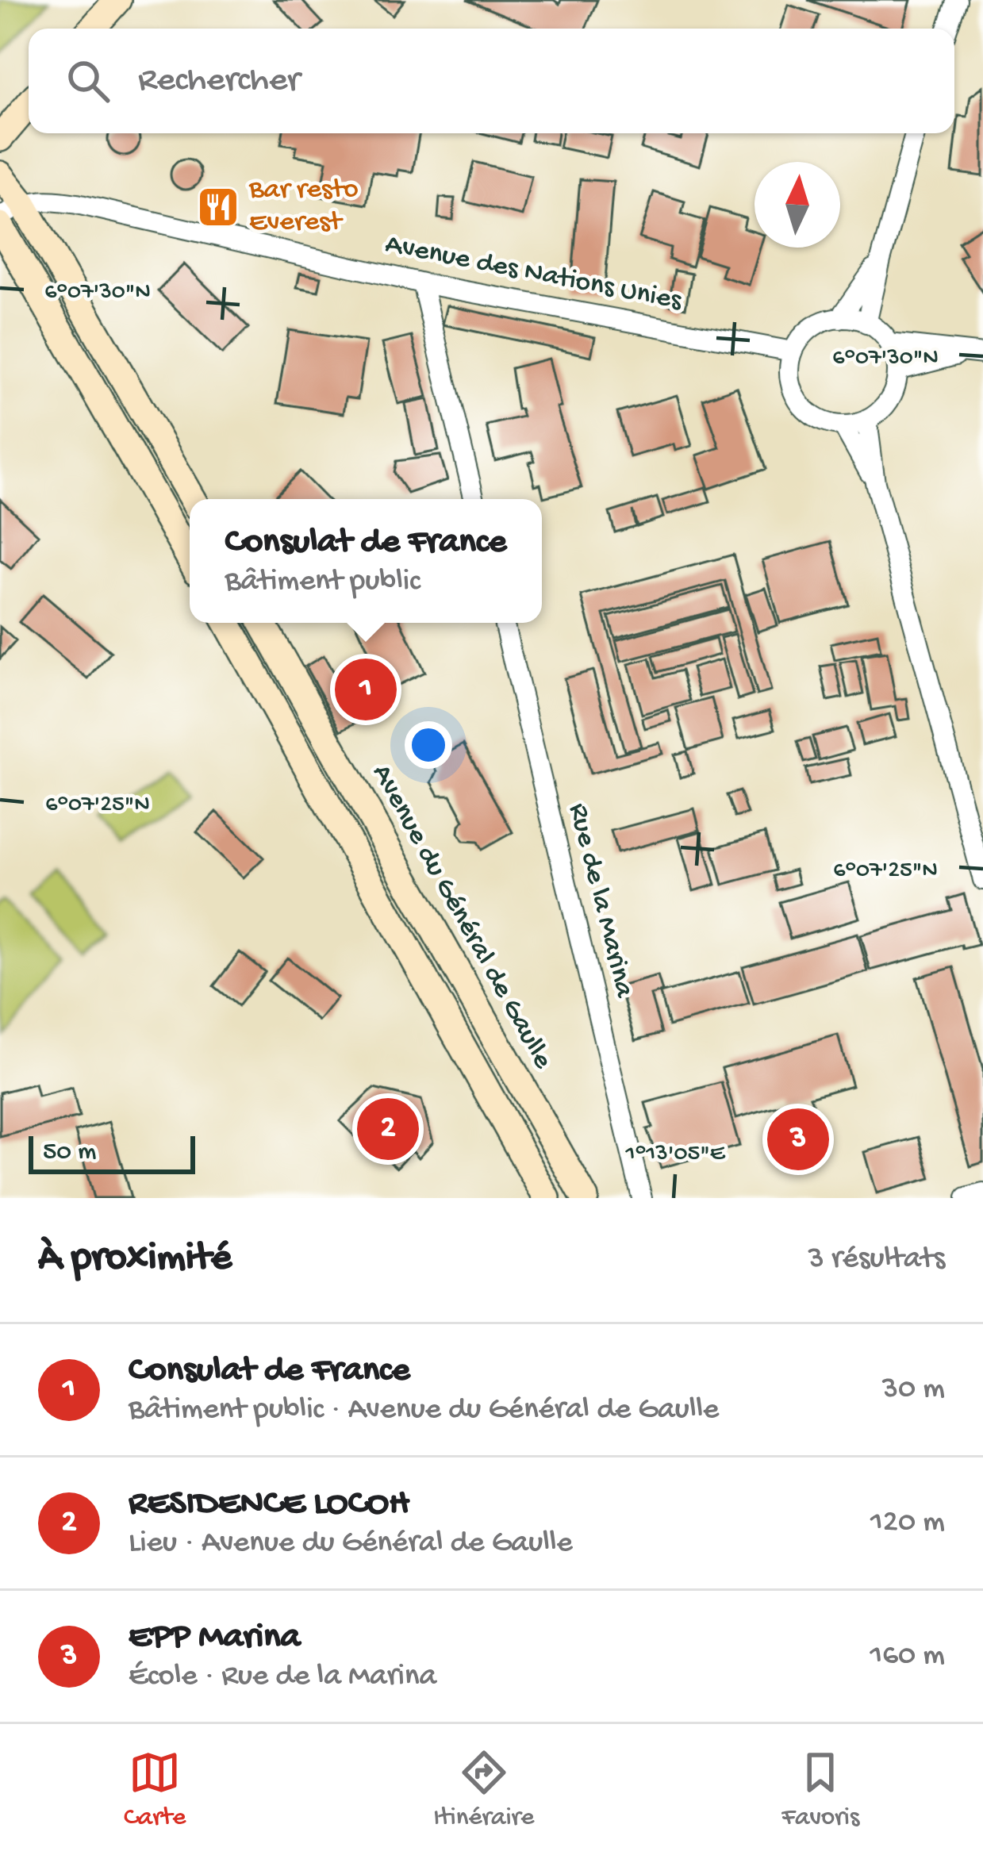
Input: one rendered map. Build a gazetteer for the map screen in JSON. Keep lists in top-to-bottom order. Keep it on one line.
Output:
{"streets":{"street":["Avenue des Nations Unies","Rue de la Marina","Avenue du Général de Gaulle"]},"places":{"restaurant":["Bar resto Everest"]},"scale_bar":"50 m","north":"top","page":{"search":"Rechercher","popup":["Consulat de France","Bâtiment public"],"pins":["1","2","3"],"scale":"50 m","heading":["À proximité","3 résultats"],"list":[{"mark":"1","name":"Consulat de France","note":"Bâtiment public · Avenue du Général de Gaulle","value":"30 m"},{"mark":"2","name":"RESIDENCE LOCOH","note":"Lieu · Avenue du Général de Gaulle","value":"120 m"},{"mark":"3","name":"EPP Marina","note":"École · Rue de la Marina","value":"160 m"}],"nav":["Carte","Itinéraire","Favoris"]},"coordinates":["6°07'30\"N","6°07'25\"N","1°13'05\"E"]}
